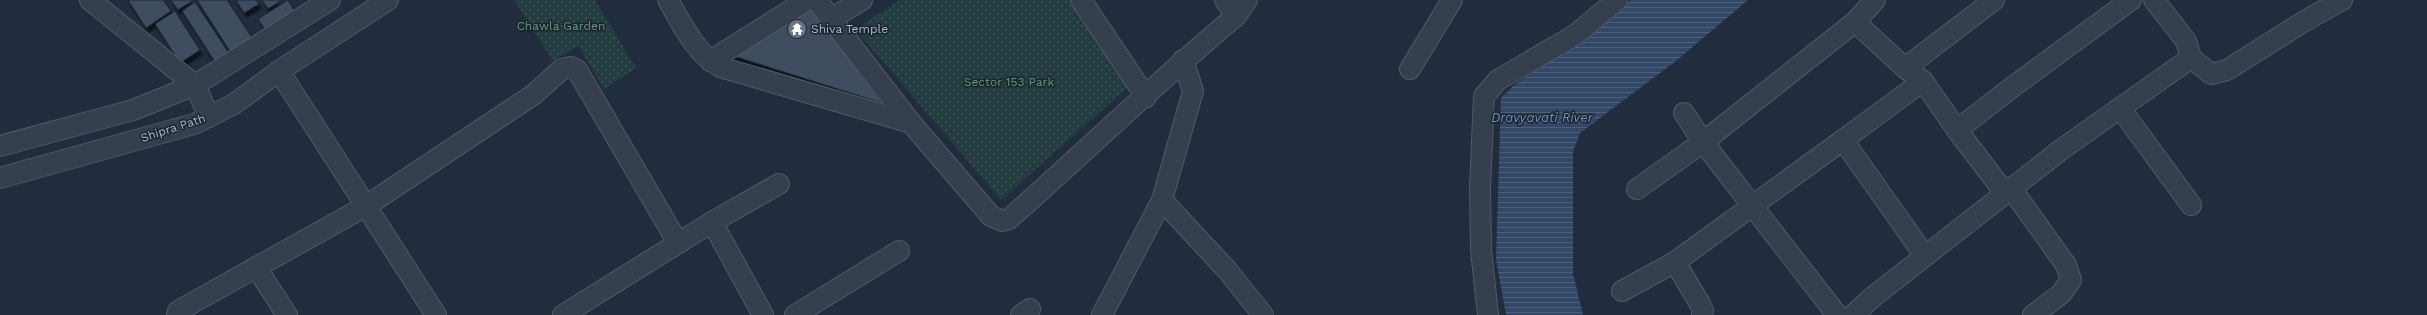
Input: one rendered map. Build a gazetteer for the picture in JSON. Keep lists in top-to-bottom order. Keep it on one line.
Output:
{"streets":{"street":["Shipra Path"]},"water":["Dravyavati River"],"parks":["Chawla Garden","Sector 153 Park"],"places":{"temple":["Shiva Temple"]}}
